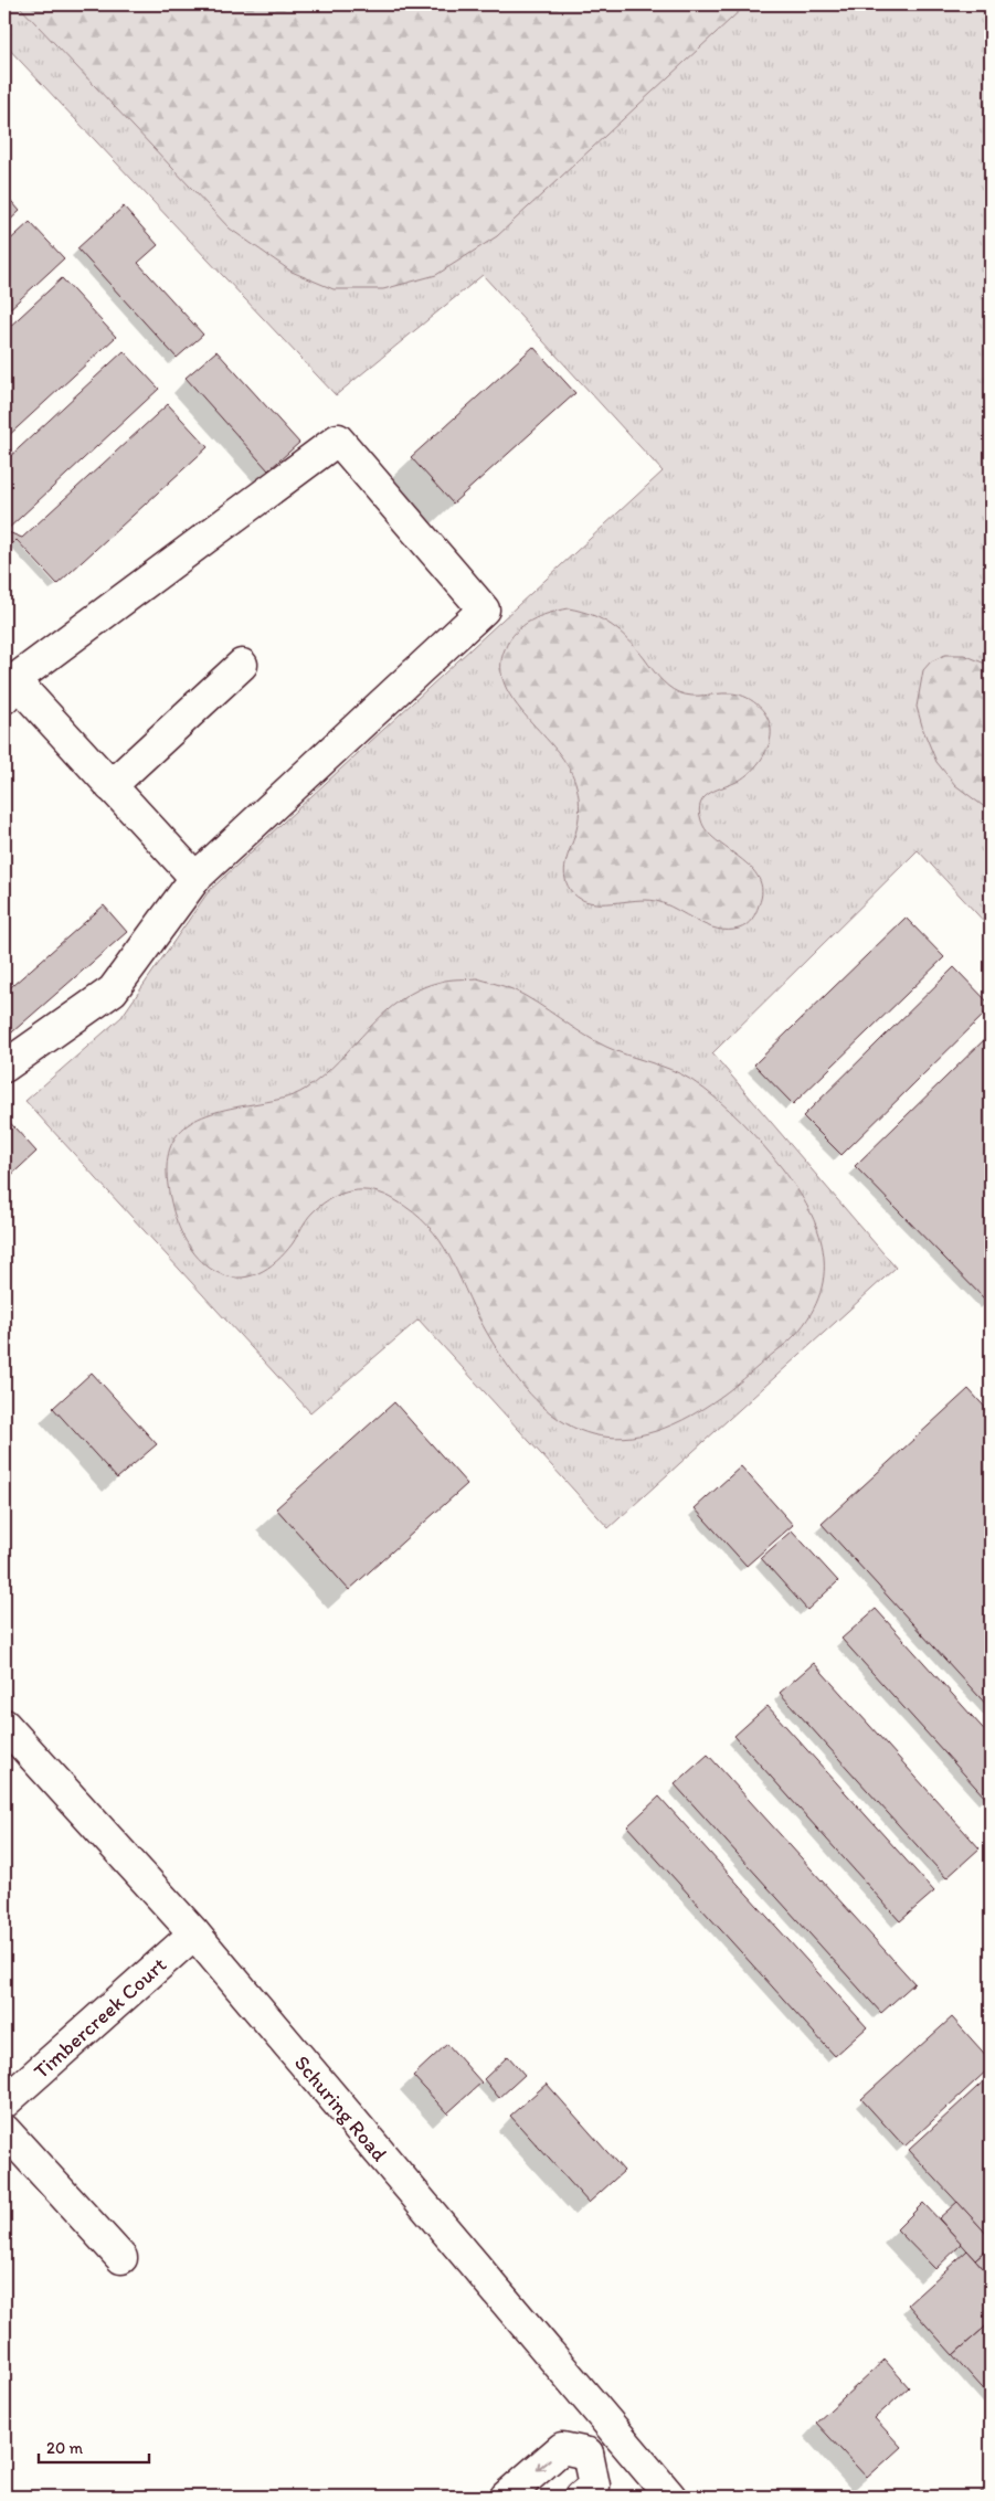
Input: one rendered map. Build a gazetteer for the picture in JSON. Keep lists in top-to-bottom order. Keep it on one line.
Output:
{"streets":{"street":["Timbercreek Court","Schuring Road"]},"crossings":[["Timbercreek Court","Schuring Road"]],"scale_bar":"20 m"}
